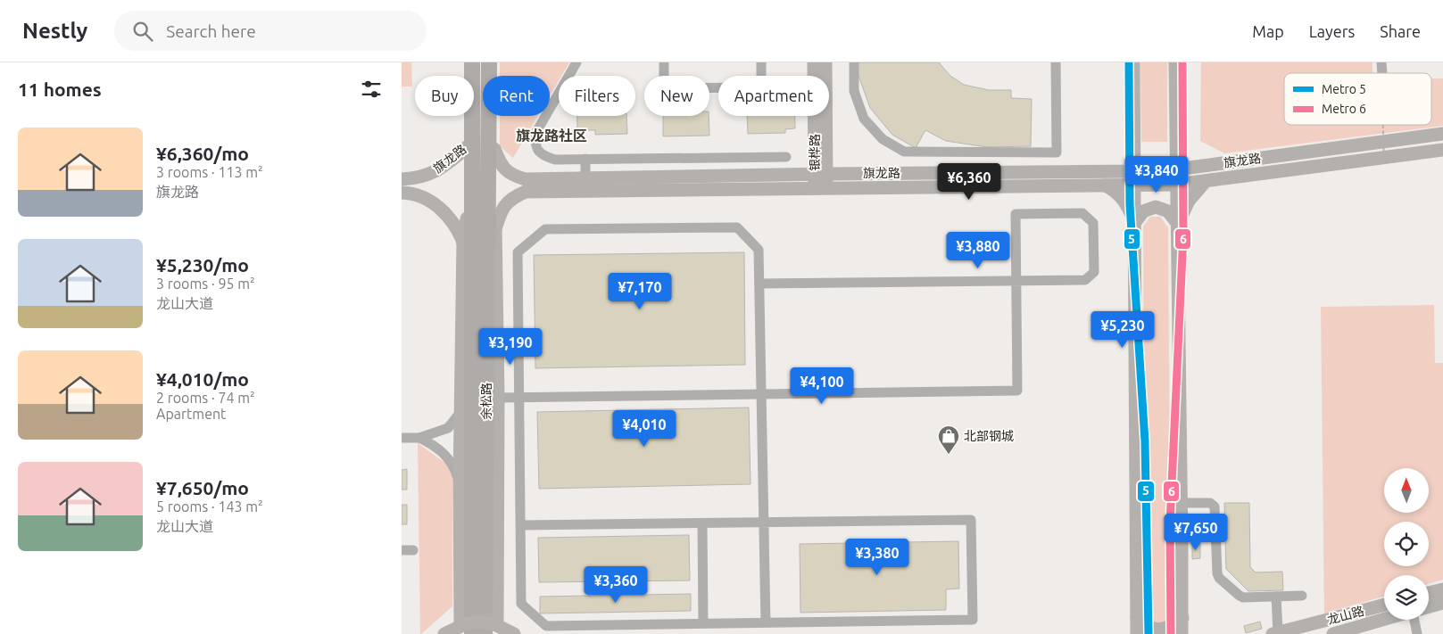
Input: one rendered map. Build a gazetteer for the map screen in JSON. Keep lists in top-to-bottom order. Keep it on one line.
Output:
{"streets":{"highway":["余松路"],"main road":["银桦路","旗龙路","龙山路"]},"crossings":[["银桦路","旗龙路"],["旗龙路","余松路"]],"districts":["旗龙路社区"],"places":{"shop":["北部钢城"]},"lines":["metro line 5","metro line 6"],"legend":["Metro 5","Metro 6"],"north":"top","page":{"header":"Nestly","search":"Search here","nav":["Map","Layers","Share"],"heading":"11 homes","chip":["Buy","Rent","Filters","New","Apartment"],"list":[{"name":"¥6,360/mo","note":"3 rooms · 113 m² · 旗龙路"},{"name":"¥5,230/mo","note":"3 rooms · 95 m² · 龙山大道"},{"name":"¥4,010/mo","note":"2 rooms · 74 m² · Apartment"},{"name":"¥7,650/mo","note":"5 rooms · 143 m² · 龙山大道"}],"price":["¥3,840","¥6,360","¥3,880","¥7,170","¥5,230","¥3,190","¥4,100","¥4,010","¥7,650","¥3,380","¥3,360"]}}
